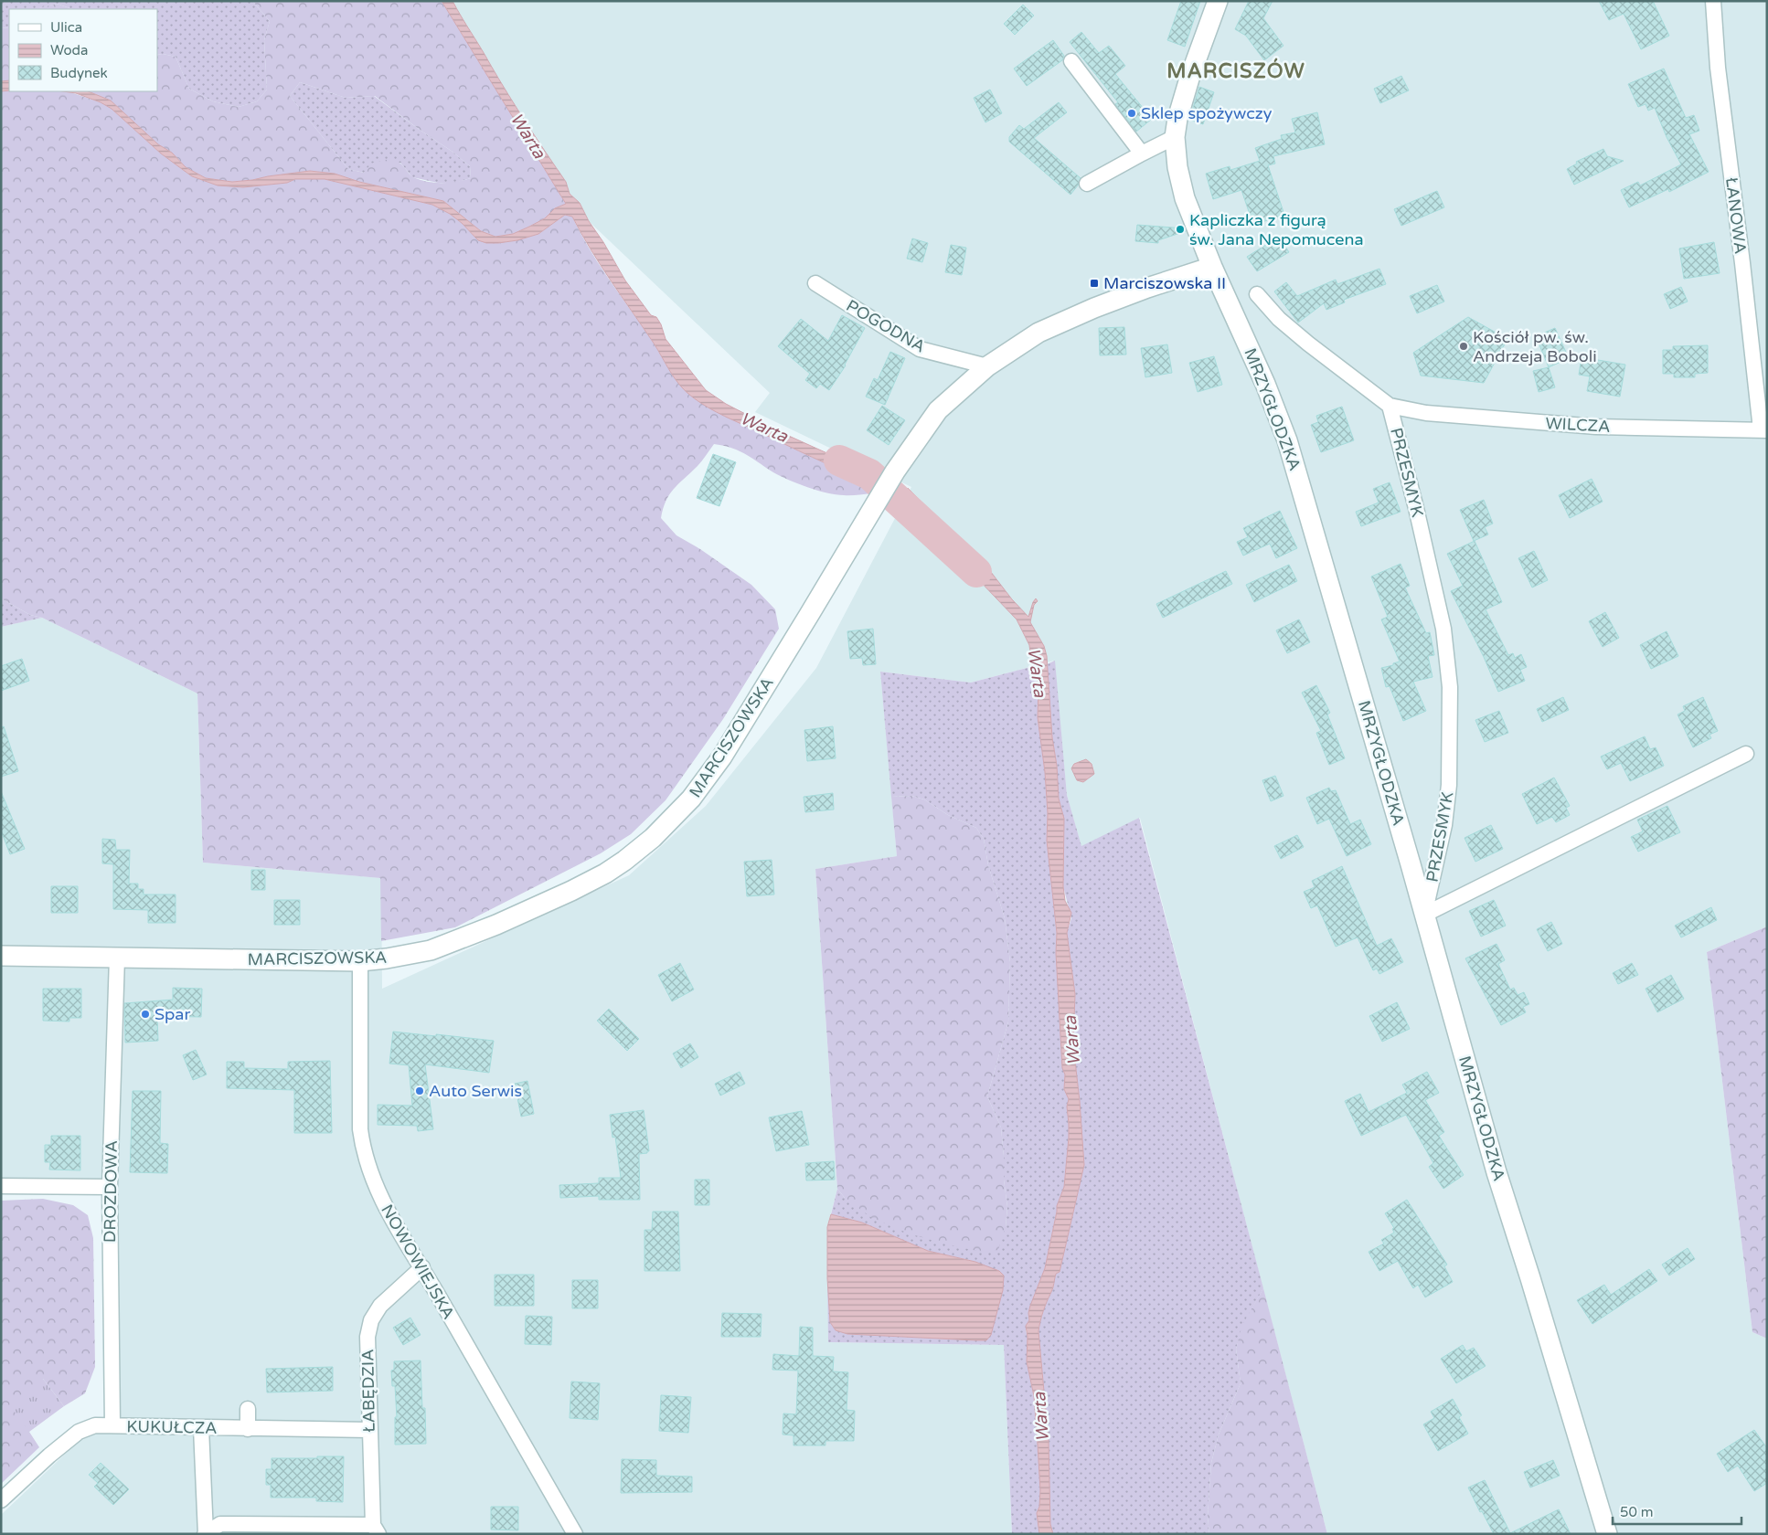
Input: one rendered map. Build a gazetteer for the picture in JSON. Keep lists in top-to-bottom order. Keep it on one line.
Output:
{"streets":{"street":["ŁANOWA","POGODNA","MRZYGŁODZKA","WILCZA","PRZESMYK","MARCISZOWSKA","DROZDOWA","NOWOWIEJSKA","ŁABĘDZIA","KUKUŁCZA"]},"crossings":[["ŁANOWA","WILCZA"],["POGODNA","MARCISZOWSKA"],["MRZYGŁODZKA","PRZESMYK"],["MRZYGŁODZKA","MARCISZOWSKA"],["WILCZA","PRZESMYK"],["MARCISZOWSKA","DROZDOWA"],["MARCISZOWSKA","NOWOWIEJSKA"],["DROZDOWA","KUKUŁCZA"],["NOWOWIEJSKA","ŁABĘDZIA"],["ŁABĘDZIA","KUKUŁCZA"]],"districts":["MARCISZÓW"],"water":["Warta"],"places":{"other":["Sklep spożywczy","Kapliczka z figurą św. Jana Nepomucena","Kościół pw. św. Andrzeja Boboli","Spar","Auto Serwis"],"transit":["Marciszowska II"]},"legend":["Ulica","Woda","Budynek"],"scale_bar":"50 m"}
